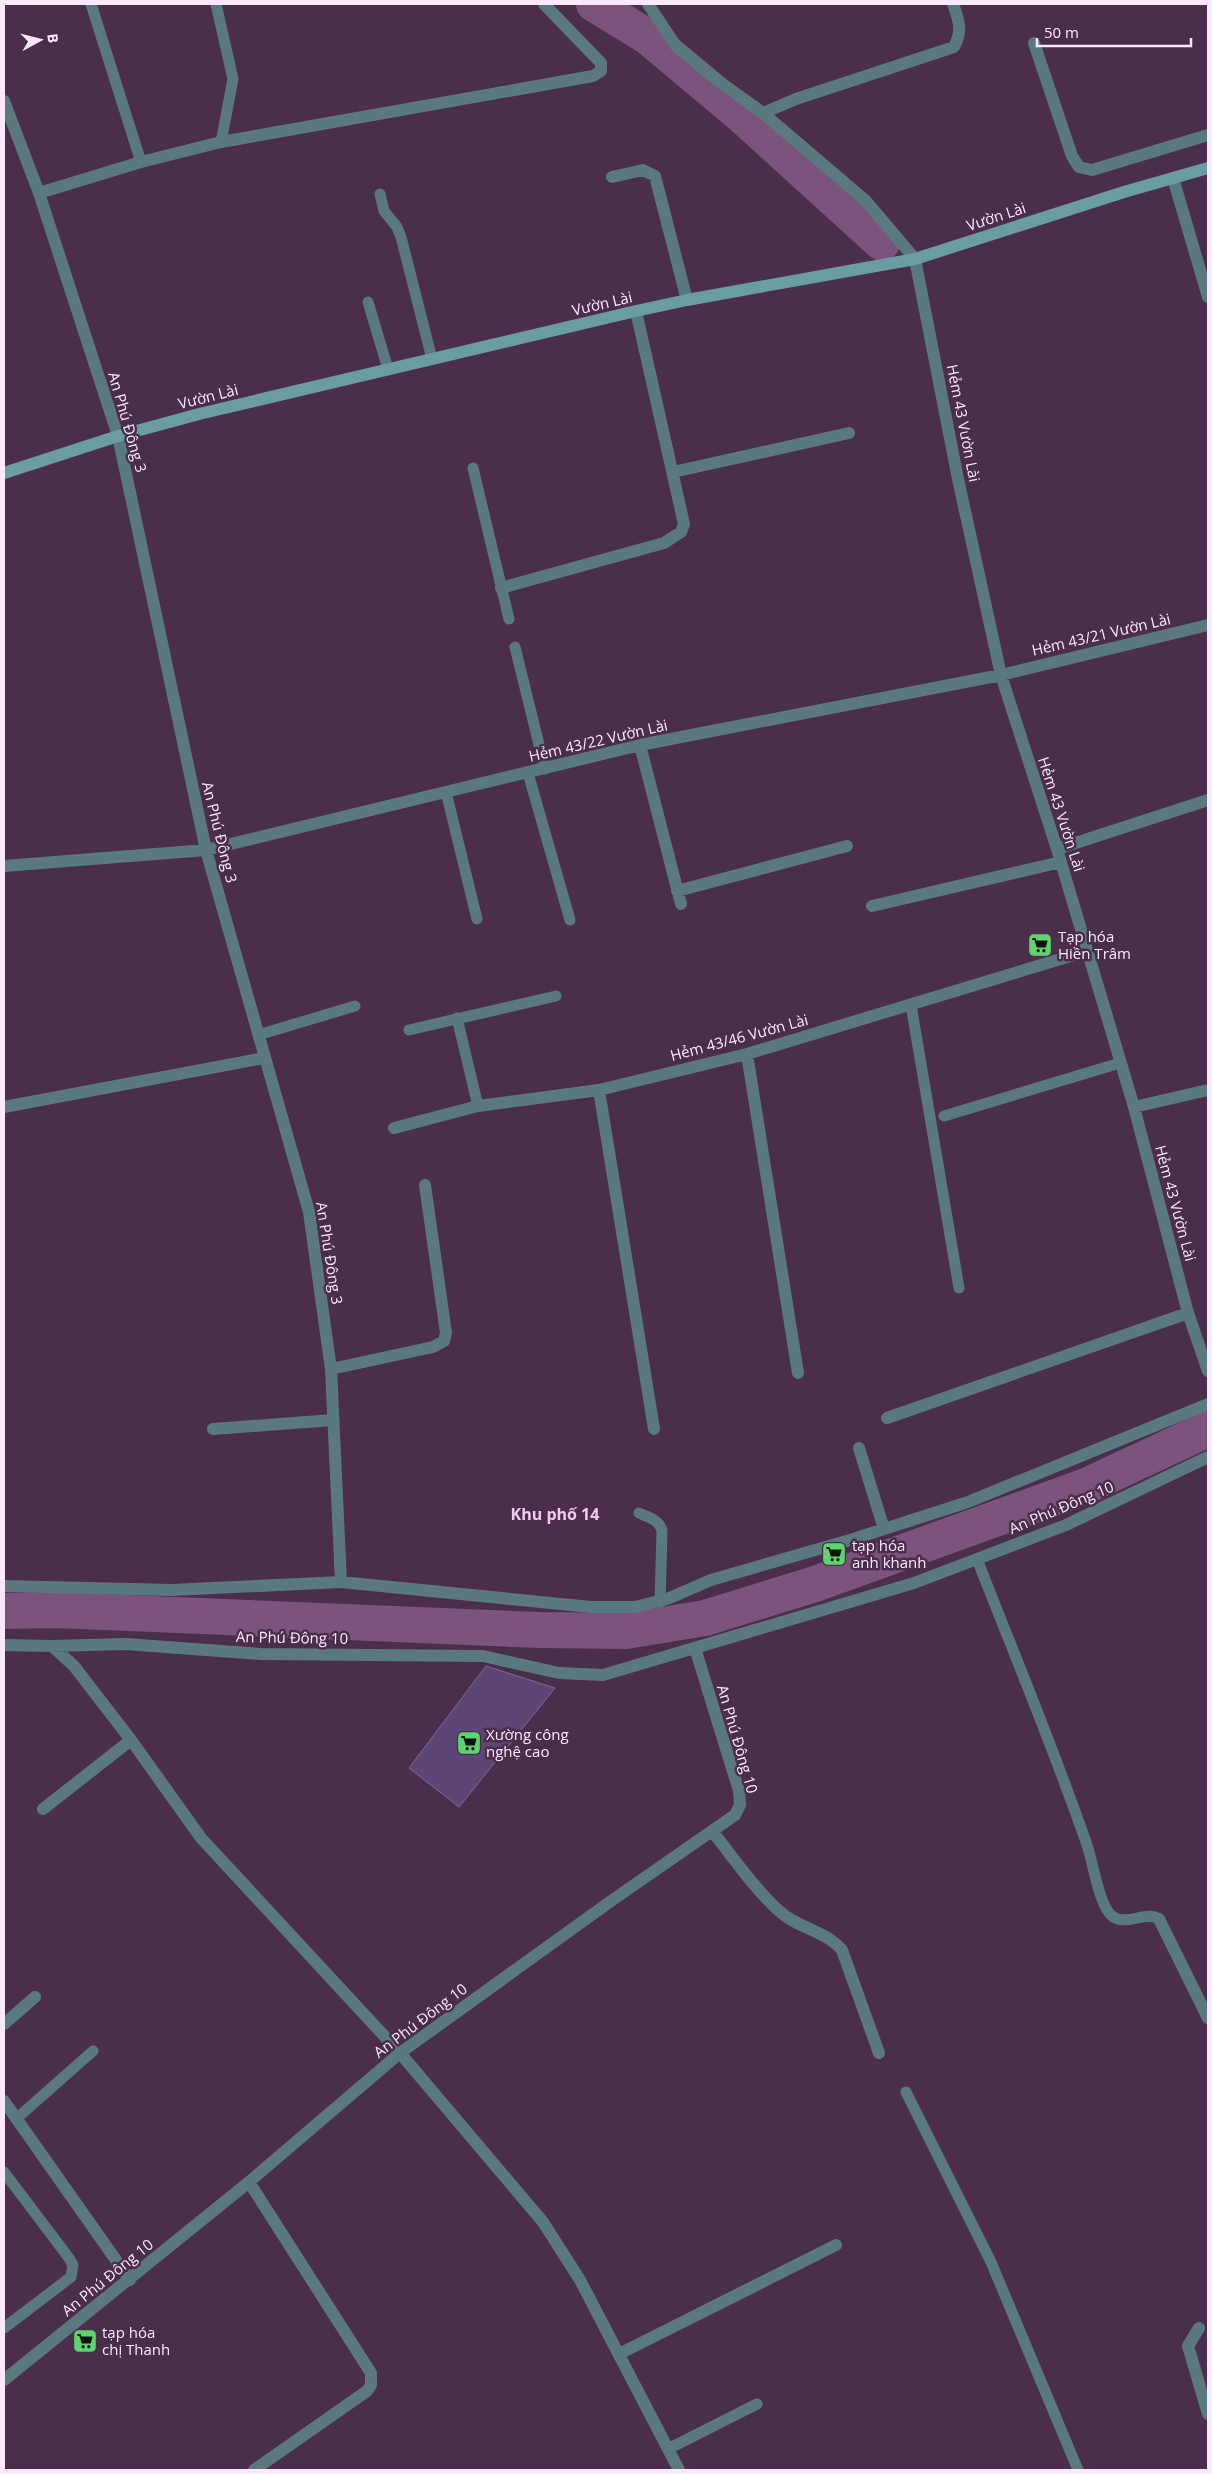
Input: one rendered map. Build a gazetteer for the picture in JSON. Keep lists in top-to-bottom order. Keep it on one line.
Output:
{"streets":{"main road":["Vườn Lài"],"street":["An Phú Đông 3","Hẻm 43 Vườn Lài","Hẻm 43/21 Vườn Lài","Hẻm 43/22 Vườn Lài","Hẻm 43/46 Vườn Lài","An Phú Đông 10"]},"crossings":[["Vườn Lài","An Phú Đông 3"],["Vườn Lài","Hẻm 43 Vườn Lài"],["An Phú Đông 3","Hẻm 43/22 Vườn Lài"],["Hẻm 43 Vườn Lài","Hẻm 43/21 Vườn Lài"],["Hẻm 43 Vườn Lài","Hẻm 43/22 Vườn Lài"],["Hẻm 43 Vườn Lài","Hẻm 43/46 Vườn Lài"],["Hẻm 43/21 Vườn Lài","Hẻm 43/22 Vườn Lài"]],"districts":["Khu phố 14"],"places":{"supermarket":["Tạp hóa Hiền Trâm","tạp hóa anh khanh","Xường công nghệ cao","tạp hóa chị Thanh"]},"scale_bar":"50 m","north":"right"}
